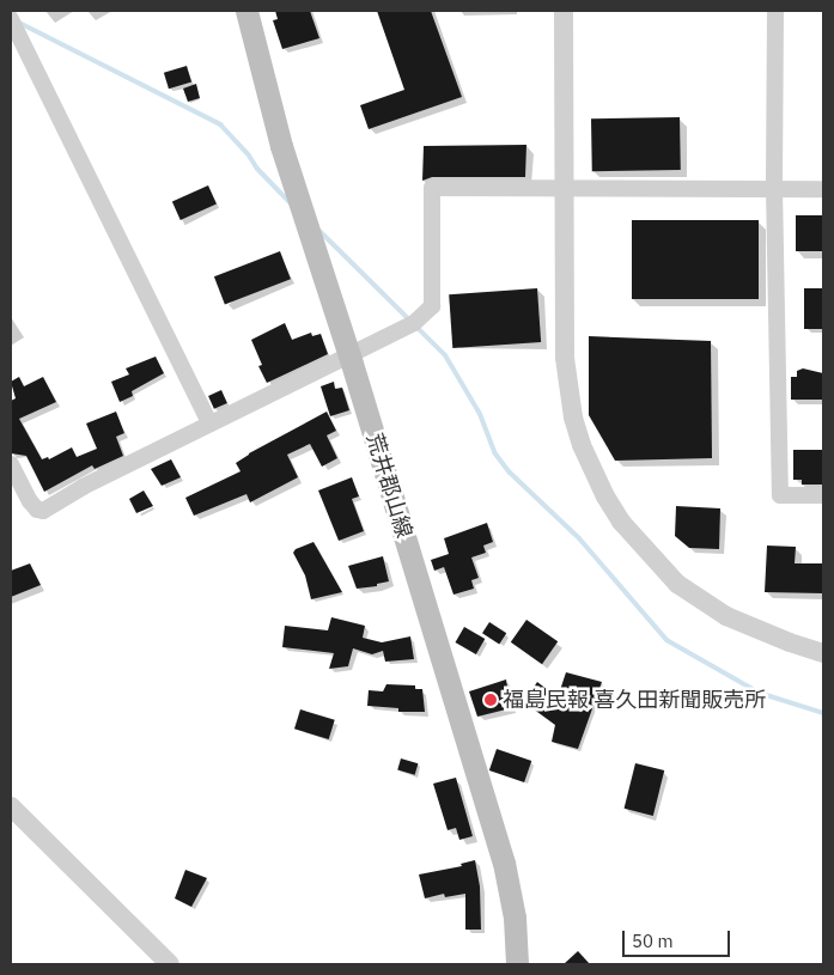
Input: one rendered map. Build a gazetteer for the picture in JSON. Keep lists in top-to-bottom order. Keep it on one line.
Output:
{"streets":{"main road":["荒井郡山線"]},"places":["福島民報 喜久田新聞販売所"],"scale_bar":"50 m"}
